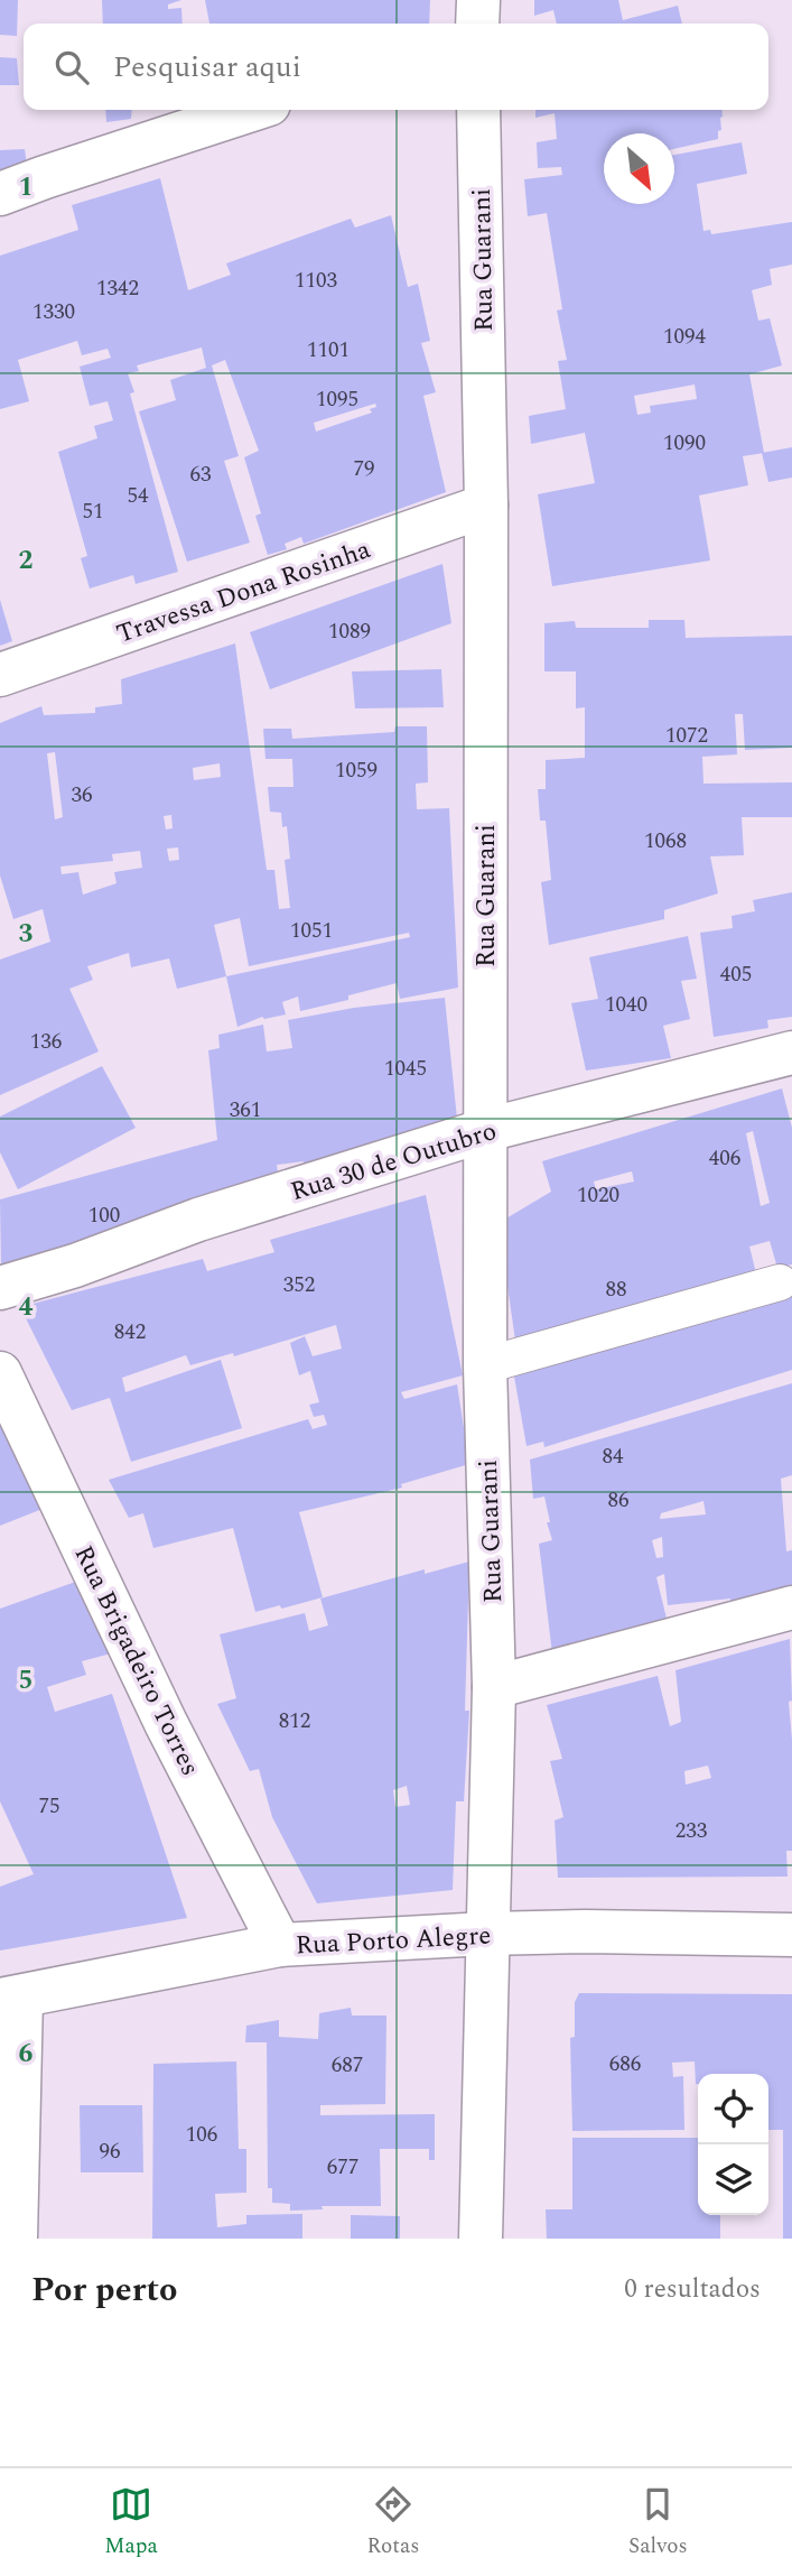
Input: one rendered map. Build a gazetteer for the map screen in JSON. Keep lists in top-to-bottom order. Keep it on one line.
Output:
{"streets":{"street":["Rua Guarani","Travessa Dona Rosinha","Rua 30 de Outubro","Rua Brigadeiro Torres","Rua Porto Alegre"]},"crossings":[["Rua Guarani","Travessa Dona Rosinha"],["Rua Guarani","Rua 30 de Outubro"],["Rua Guarani","Rua Porto Alegre"],["Rua Brigadeiro Torres","Rua Porto Alegre"]],"house_numbers":["1103","1342","1330","1094","1101","1095","1090","79","63","54","51","1089","1072","1059","36","1068","1051","405","1040","136","1045","361","406","1020","100","352","88","842","84","86","812","75","233","686","687","106","96","677"],"north":"bottom right","page":{"search":"Pesquisar aqui","heading":["Por perto","0 resultados"],"nav":["Mapa","Rotas","Salvos"]},"grid":{"rows":["1","2","3","4","5","6"]}}
